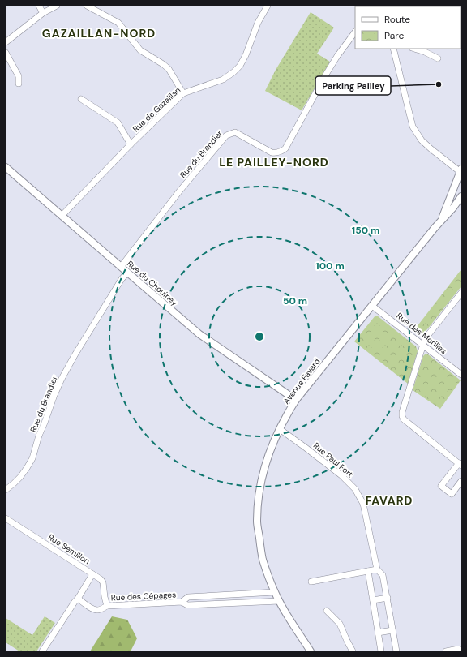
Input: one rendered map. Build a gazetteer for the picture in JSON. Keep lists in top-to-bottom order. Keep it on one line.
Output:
{"streets":{"street":["Rue de Gazaillan","Rue du Brandier","Rue du Chouiney","Rue des Morilles","Avenue Favard","Rue Paul Fort","Rue Sémillon","Rue des Cépages"]},"crossings":[["Rue de Gazaillan","Rue du Chouiney"],["Rue du Brandier","Rue du Chouiney"],["Rue du Chouiney","Avenue Favard"],["Rue des Morilles","Avenue Favard"],["Avenue Favard","Rue Paul Fort"],["Avenue Favard","Rue des Cépages"],["Rue Sémillon","Rue des Cépages"]],"districts":["GAZAILLAN-NORD","LE PAILLEY-NORD","FAVARD"],"places":["Parking Pailley"],"legend":["Route","Parc"],"rings":["150 m","100 m","50 m"]}
